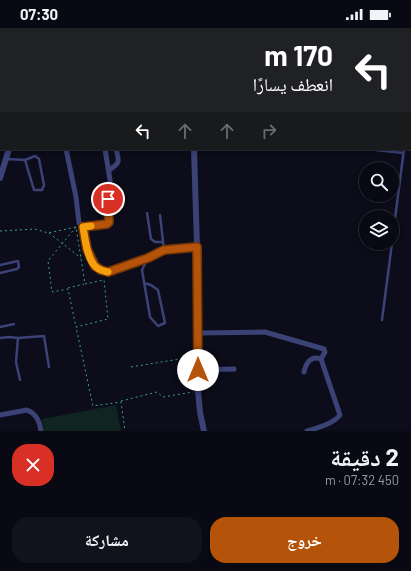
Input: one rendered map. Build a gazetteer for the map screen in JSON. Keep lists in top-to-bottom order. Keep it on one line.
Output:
{"page":{"status":"07:30","turn":["170 m","انعطف يسارًا"],"heading":["2 دقيقة","450 m · 07:32"],"buttons":["خروج","مشاركة"]}}
